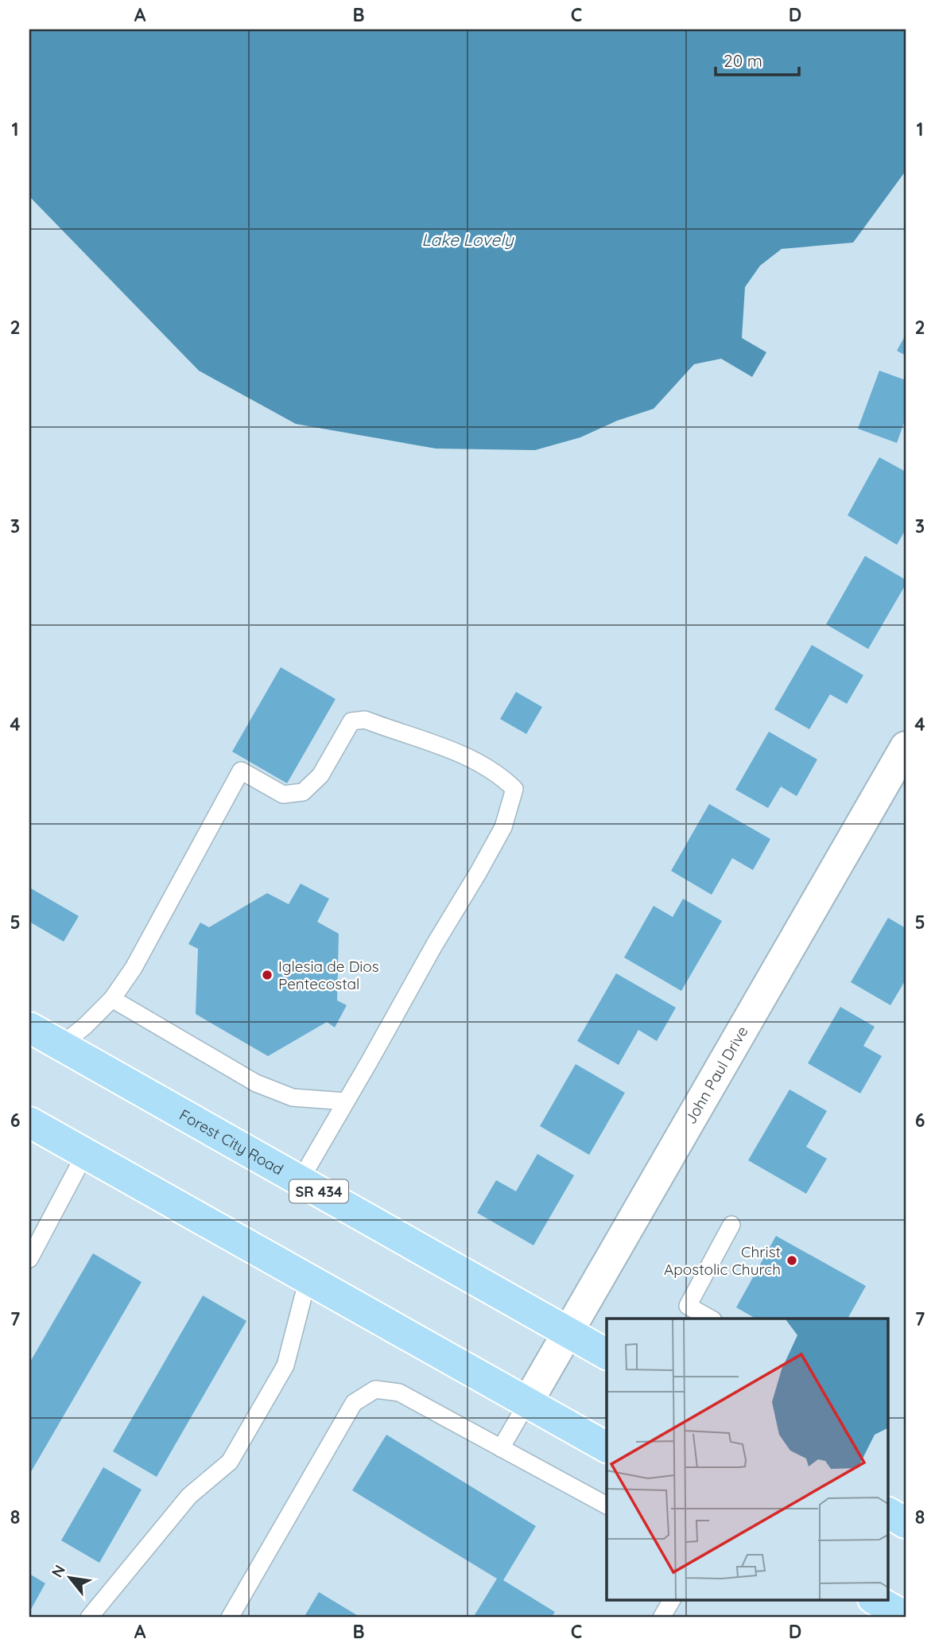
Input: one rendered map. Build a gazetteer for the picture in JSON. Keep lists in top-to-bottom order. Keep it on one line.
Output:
{"streets":{"main road":["Forest City Road","SR 434"],"street":["John Paul Drive"]},"crossings":[["John Paul Drive","Forest City Road"]],"water":["Lake Lovely"],"places":["Iglesia de Dios Pentecostal","Christ Apostolic Church"],"scale_bar":"20 m","north":"top left","grid":{"columns":["A","B","C","D"],"rows":["1","2","3","4","5","6","7","8"]}}
